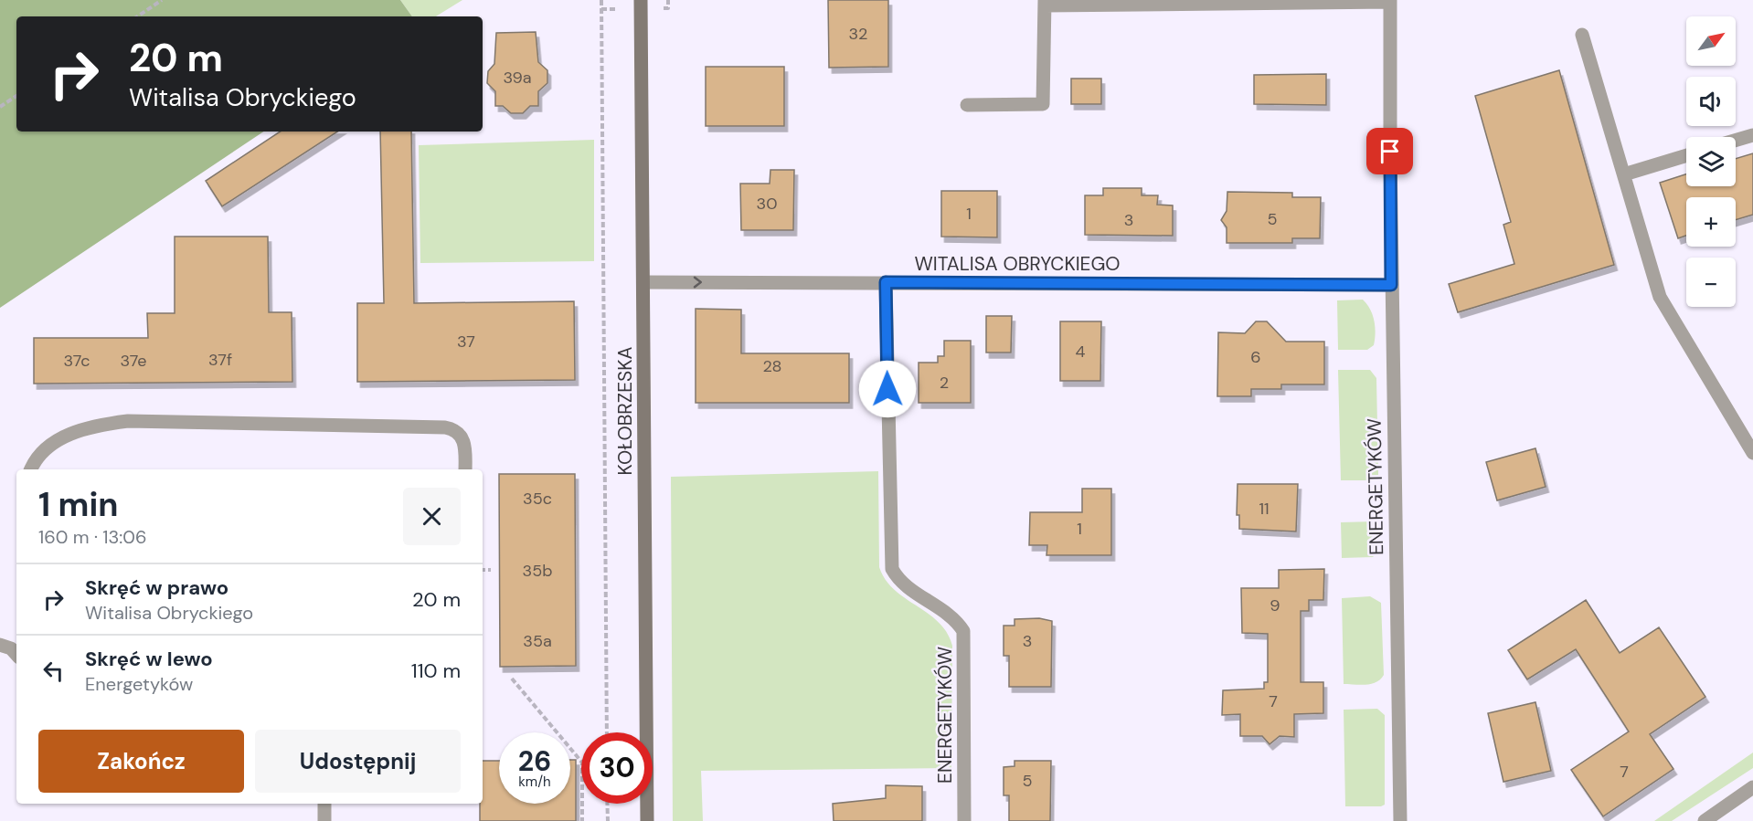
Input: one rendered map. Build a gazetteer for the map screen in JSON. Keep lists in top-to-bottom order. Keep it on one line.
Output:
{"streets":{"main road":["KOŁOBRZESKA"],"street":["WITALISA OBRYCKIEGO","ENERGETYKÓW"]},"crossings":[["WITALISA OBRYCKIEGO","KOŁOBRZESKA"],["WITALISA OBRYCKIEGO","ENERGETYKÓW"]],"house_numbers":["32","39a","30","1","5","3","37","4","6","37f","37c","37e","28","2","35c","11","1","35b","9","35a","3","7","7","5"],"north":"top right","page":{"map_buttons":["+","−"],"turn":["20 m","Witalisa Obryckiego"],"heading":["1 min","160 m · 13:06"],"list":[{"name":"Skręć w prawo","note":"Witalisa Obryckiego","value":"20 m"},{"name":"Skręć w lewo","note":"Energetyków","value":"110 m"}],"buttons":["Zakończ","Udostępnij"],"speed":"26 km/h","limit":"30"}}
